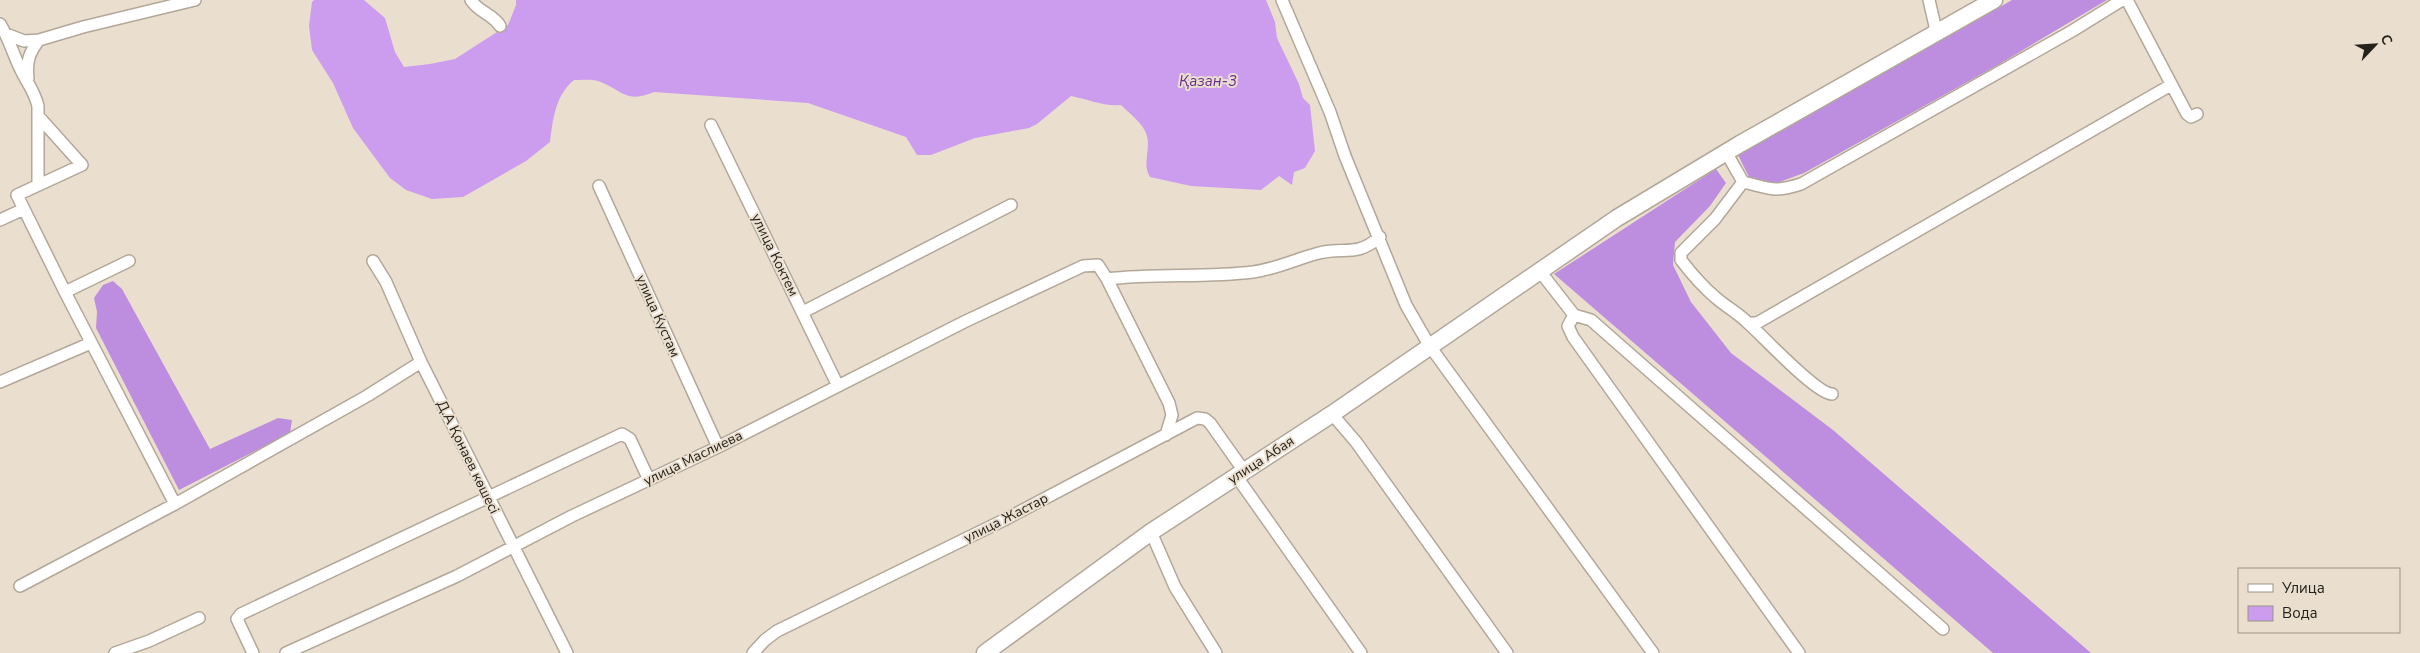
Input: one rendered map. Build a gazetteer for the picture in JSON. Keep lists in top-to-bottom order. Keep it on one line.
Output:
{"streets":{"main road":["улица Абая"],"street":["улица Коктем","улица Кустам","Д.А Қонаев көшесі","улица Маслиева","улица Жастар"]},"crossings":[["улица Коктем","улица Маслиева"],["улица Кустам","улица Маслиева"],["Д.А Қонаев көшесі","улица Маслиева"],["улица Абая","улица Жастар"]],"water":["Қазан-3"],"legend":["Улица","Вода"],"north":"top right"}
